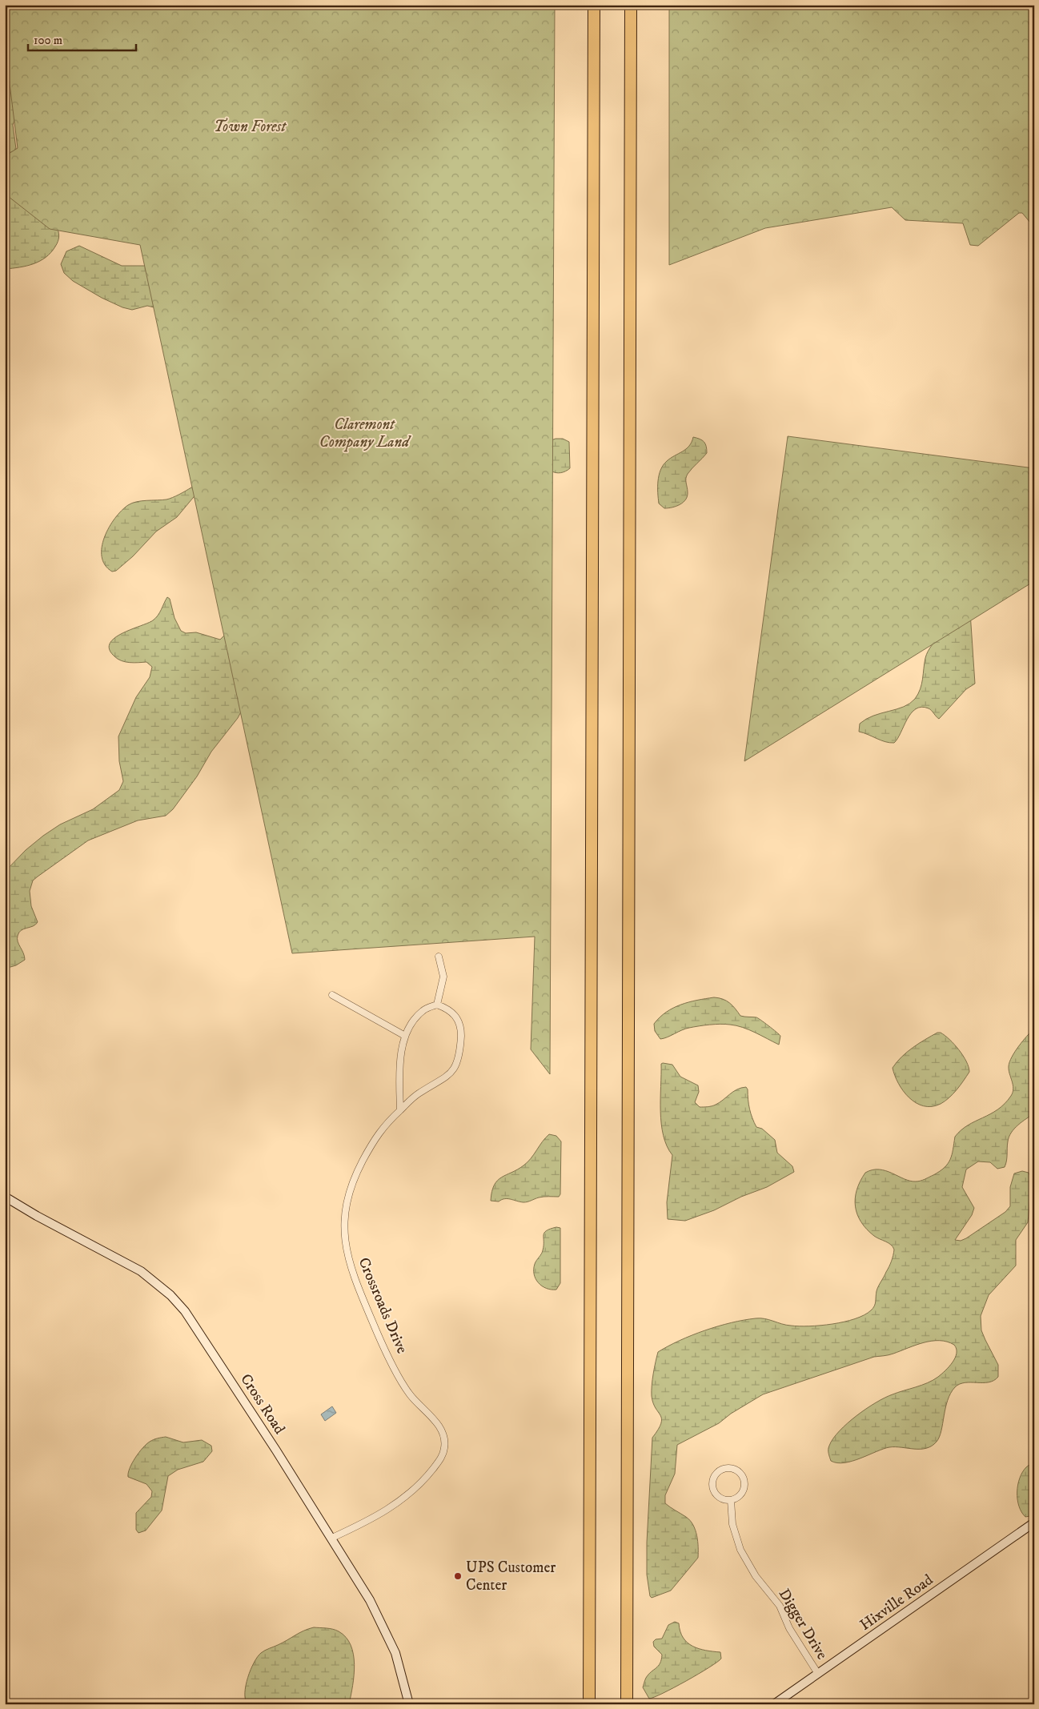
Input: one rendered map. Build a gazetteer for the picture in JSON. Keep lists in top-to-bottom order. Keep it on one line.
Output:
{"streets":{"street":["Crossroads Drive","Cross Road","Hixville Road","Digger Drive"]},"crossings":[["Crossroads Drive","Cross Road"],["Hixville Road","Digger Drive"]],"parks":["Town Forest","Claremont Company Land"],"places":["UPS Customer Center"],"scale_bar":"100 m"}
